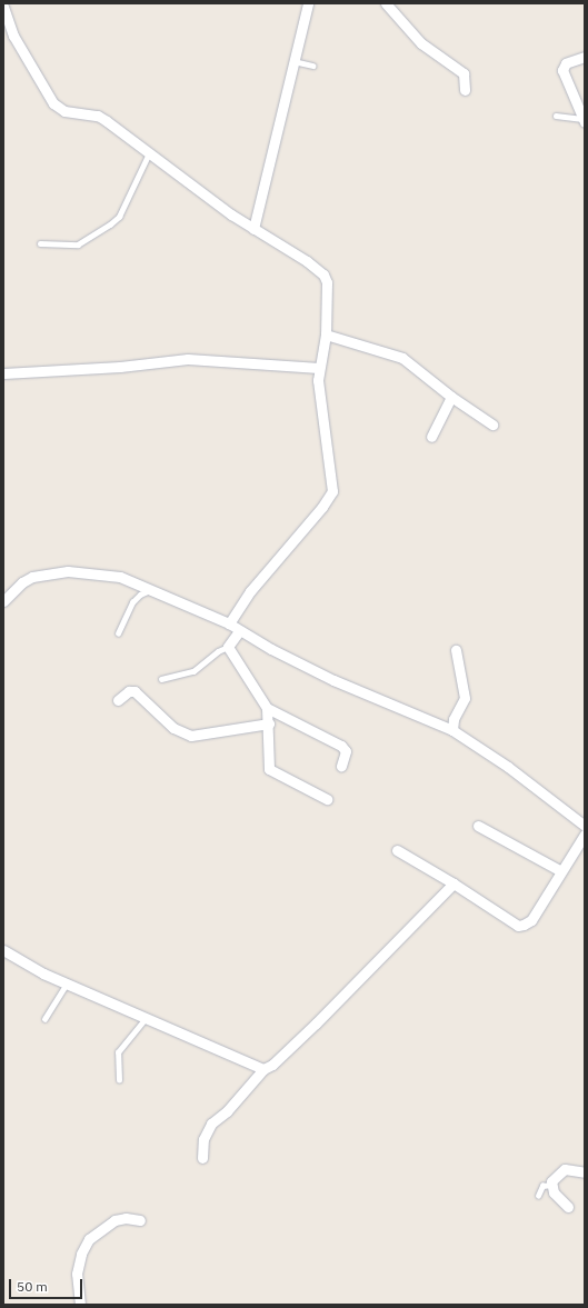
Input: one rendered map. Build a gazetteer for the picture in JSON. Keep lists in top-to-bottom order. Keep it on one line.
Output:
{"scale_bar":"50 m"}
